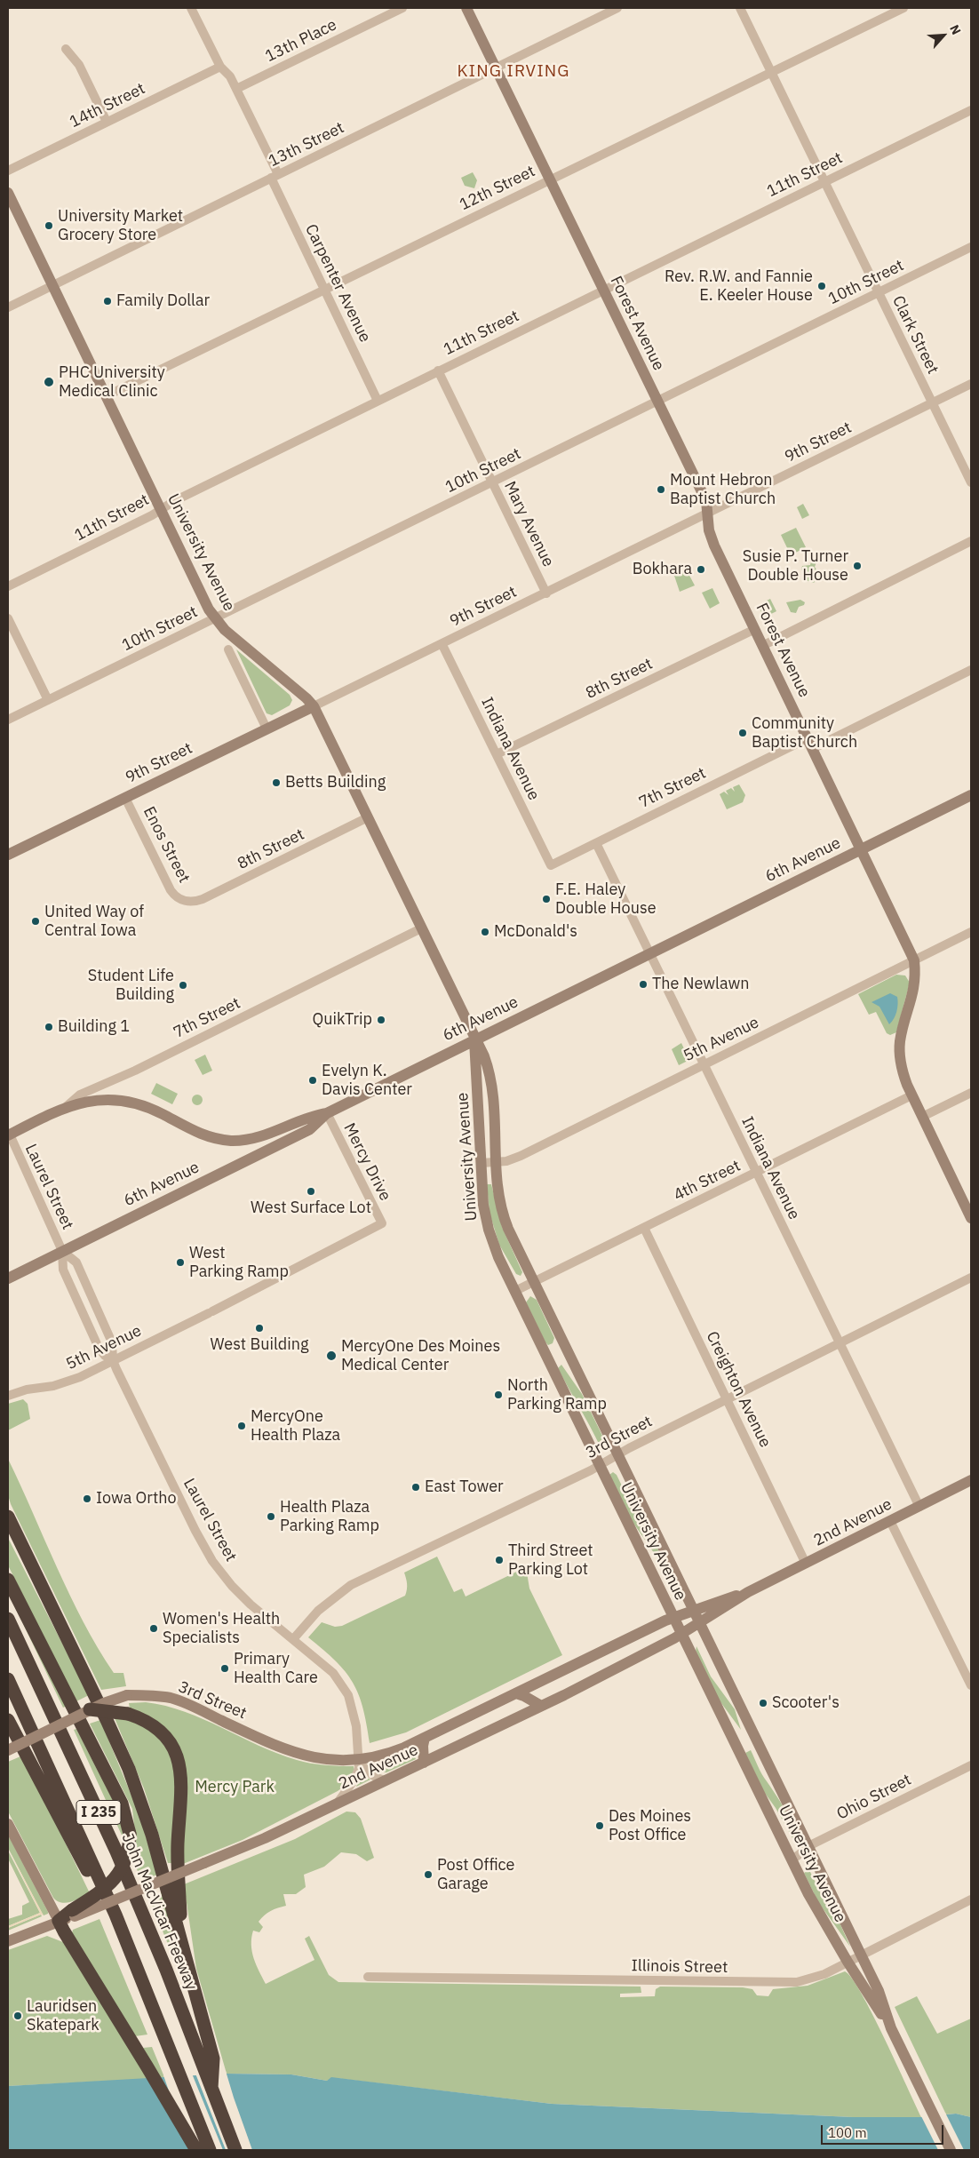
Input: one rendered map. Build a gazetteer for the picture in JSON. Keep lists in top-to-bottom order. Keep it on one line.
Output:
{"streets":{"highway":["I 235","John MacVicar Freeway"],"main road":["Forest Avenue","9th Street","University Avenue","7th Street","6th Avenue","3rd Street","2nd Avenue"],"street":["13th Place","14th Street","13th Street","11th Street","12th Street","10th Street","Carpenter Avenue","Clark Street","Mary Avenue","8th Street","Indiana Avenue","Enos Street","5th Avenue","Mercy Drive","4th Street","Laurel Street","Creighton Avenue","Ohio Street","Illinois Street"]},"crossings":[["13th Place","Carpenter Avenue"],["14th Street","Carpenter Avenue"],["13th Street","Carpenter Avenue"],["13th Street","Forest Avenue"],["13th Street","University Avenue"],["11th Street","Carpenter Avenue"],["11th Street","Forest Avenue"],["11th Street","Clark Street"],["11th Street","Mary Avenue"],["11th Street","University Avenue"],["12th Street","Carpenter Avenue"],["12th Street","Forest Avenue"],["12th Street","Clark Street"],["12th Street","University Avenue"],["10th Street","Forest Avenue"],["10th Street","Clark Street"],["10th Street","Mary Avenue"],["10th Street","University Avenue"],["Forest Avenue","9th Street"],["Forest Avenue","8th Street"],["Forest Avenue","7th Street"],["Forest Avenue","6th Avenue"],["Forest Avenue","5th Avenue"],["Forest Avenue","4th Street"],["Clark Street","9th Street"],["9th Street","Mary Avenue"],["9th Street","University Avenue"],["9th Street","Indiana Avenue"],["9th Street","Enos Street"],["University Avenue","8th Street"],["University Avenue","7th Street"],["University Avenue","6th Avenue"],["University Avenue","5th Avenue"],["University Avenue","4th Street"],["University Avenue","3rd Street"],["University Avenue","2nd Avenue"],["University Avenue","Ohio Street"],["University Avenue","Illinois Street"],["8th Street","Indiana Avenue"],["8th Street","Enos Street"],["Indiana Avenue","7th Street"],["Indiana Avenue","6th Avenue"],["Indiana Avenue","5th Avenue"],["Indiana Avenue","4th Street"],["Indiana Avenue","3rd Street"],["Indiana Avenue","2nd Avenue"],["7th Street","Laurel Street"],["6th Avenue","Mercy Drive"],["6th Avenue","Laurel Street"],["5th Avenue","Mercy Drive"],["5th Avenue","Laurel Street"],["4th Street","Creighton Avenue"],["Laurel Street","3rd Street"],["Laurel Street","2nd Avenue"],["Creighton Avenue","3rd Street"],["Creighton Avenue","2nd Avenue"],["3rd Street","2nd Avenue"]],"districts":["KING IRVING"],"parks":["Mercy Park"],"places":["University Market Grocery Store","Rev. R.W. and Fannie E. Keeler House","Family Dollar","PHC University Medical Clinic","Mount Hebron Baptist Church","Susie P. Turner Double House","Bokhara","Community Baptist Church","Betts Building","F.E. Haley Double House","United Way of Central Iowa","McDonald's","The Newlawn","Student Life Building","QuikTrip","Building 1","Evelyn K. Davis Center","West Surface Lot","West Parking Ramp","West Building","MercyOne Des Moines Medical Center","North Parking Ramp","MercyOne Health Plaza","East Tower","Iowa Ortho","Health Plaza Parking Ramp","Third Street Parking Lot","Women's Health Specialists","Primary Health Care","Scooter's","Des Moines Post Office","Post Office Garage","Lauridsen Skatepark"],"scale_bar":"100 m","north":"top right"}
